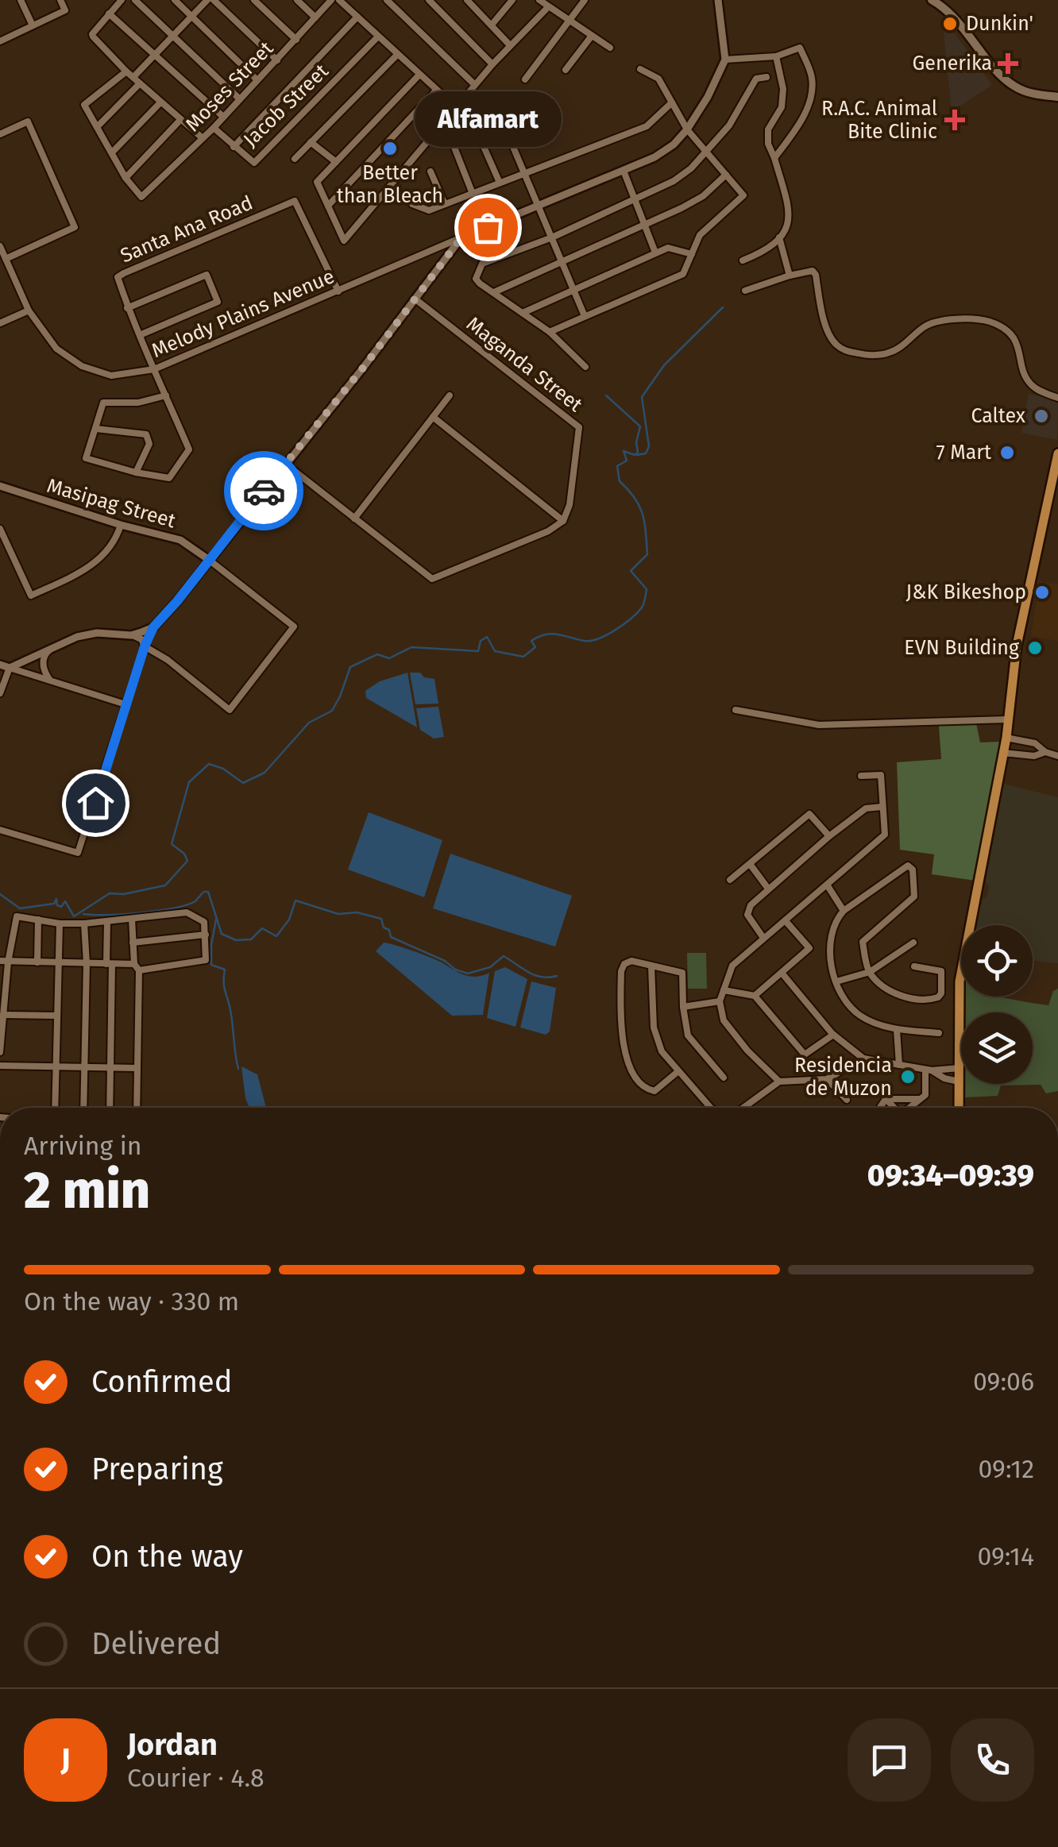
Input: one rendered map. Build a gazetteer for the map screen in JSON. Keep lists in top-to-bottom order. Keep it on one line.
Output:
{"streets":{"street":["Moses Street","Jacob Street","Santa Ana Road","Melody Plains Avenue","Maganda Street","Masipag Street"]},"crossings":[["Moses Street","Jacob Street"],["Santa Ana Road","Melody Plains Avenue"]],"places":{"other":["Dunkin'","Better than Bleach","Alfamart","Caltex","7 Mart","J&K Bikeshop","EVN Building","Residencia de Muzon"],"health":["Generika","R.A.C. Animal Bite Clinic"]},"page":{"bubble":"Alfamart","heading":["2 min","Arriving in","09:34–09:39"],"panel":["Jordan","Courier · 4.8"],"bar":"On the way · 330 m","list":[["Confirmed","09:06"],["Preparing","09:12"],["On the way","09:14"],"Delivered"],"round":"J"}}
